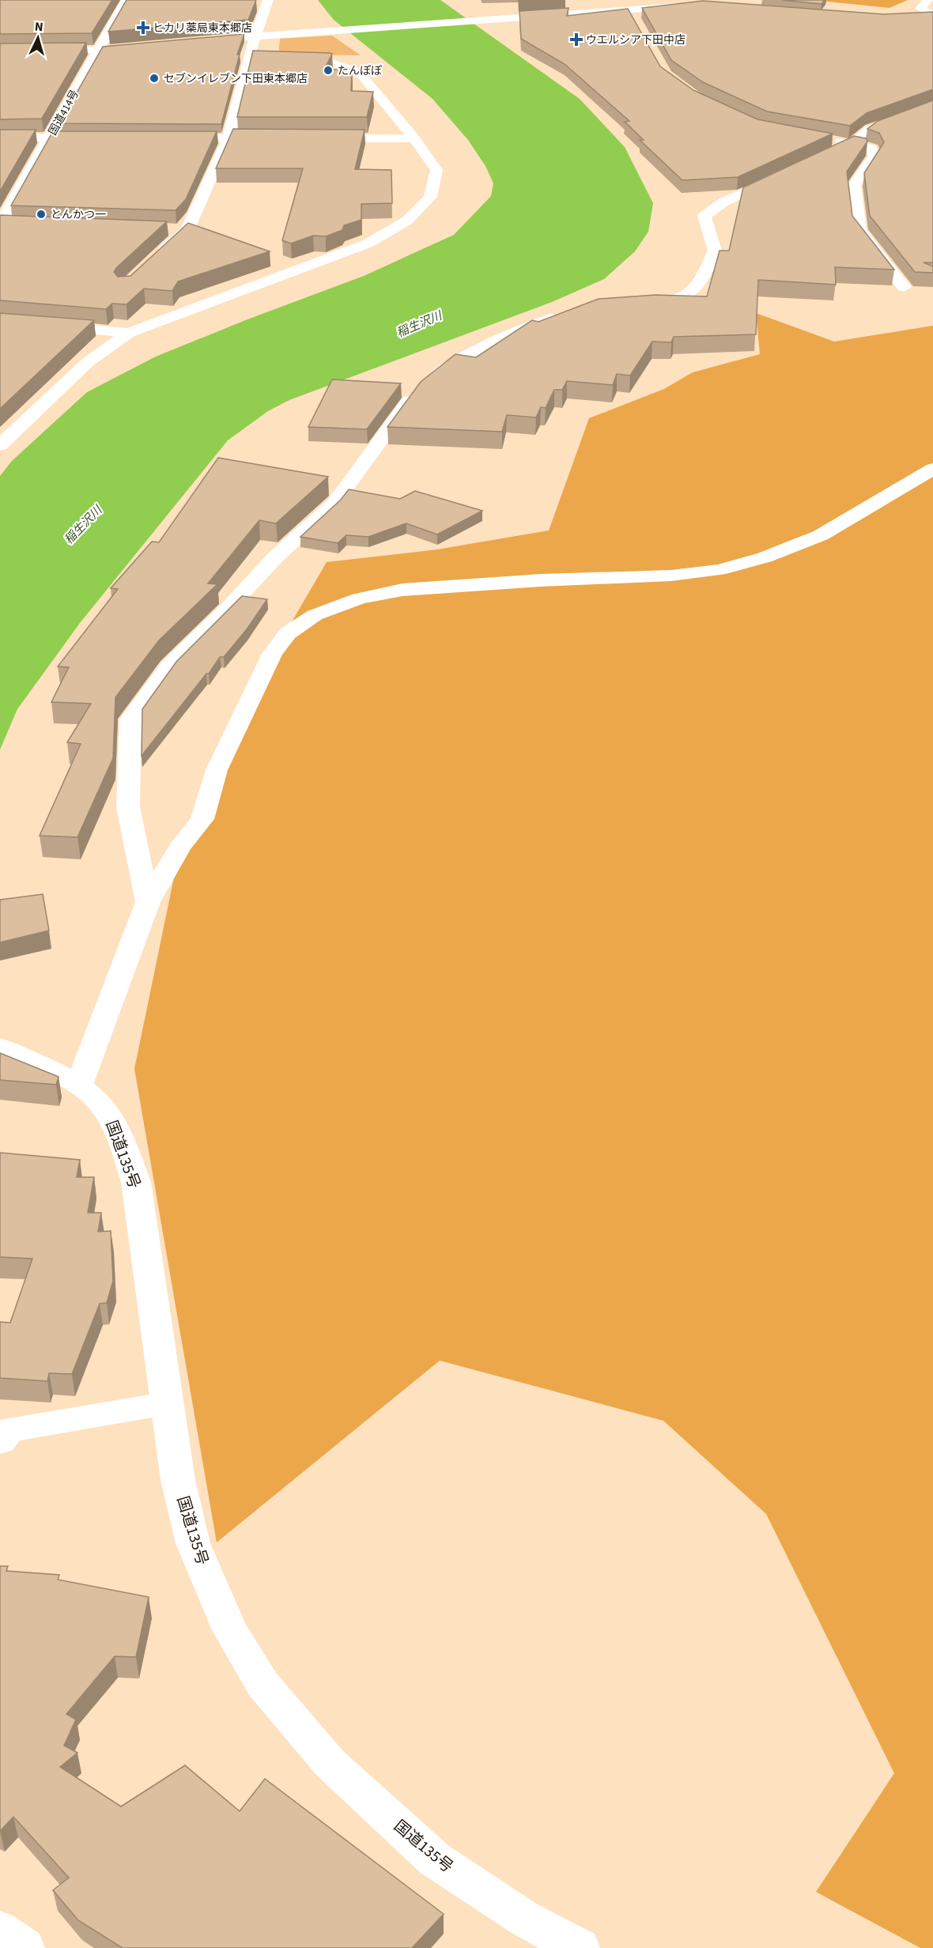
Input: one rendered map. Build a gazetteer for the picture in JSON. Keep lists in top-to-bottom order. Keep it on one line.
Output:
{"streets":{"main road":["国道414号","国道135号"]},"water":["稲生沢川"],"places":{"health":["ヒカリ薬局東本郷店","ウエルシア下田中店"],"other":["たんぽぽ","セブンイレブン下田東本郷店","とんかつ一"]},"north":"top"}
